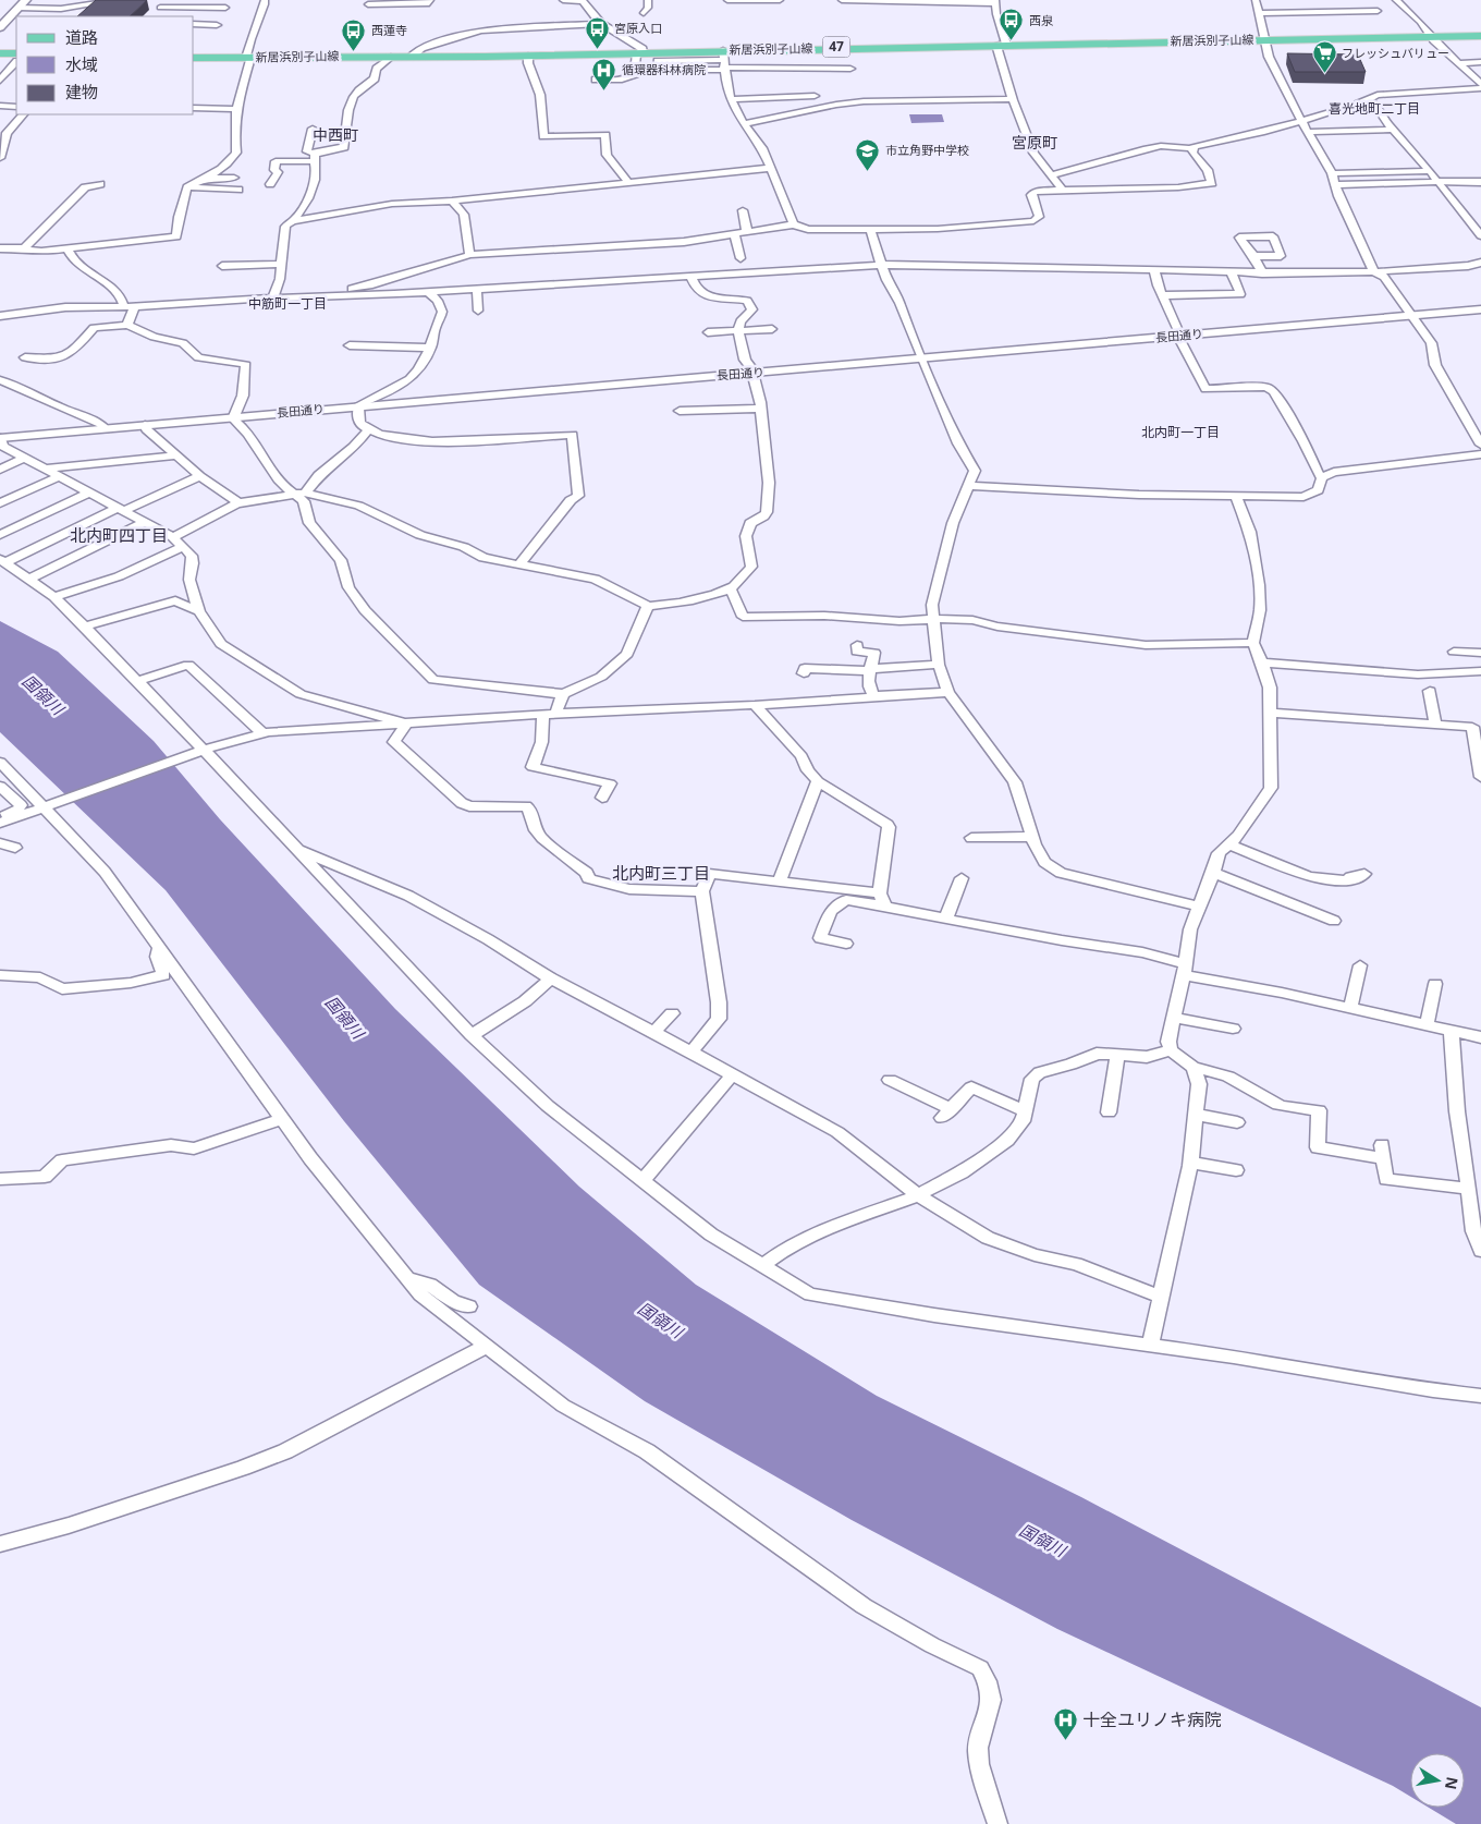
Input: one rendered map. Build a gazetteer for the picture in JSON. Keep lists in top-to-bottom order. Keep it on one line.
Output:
{"streets":{"main road":["新居浜別子山線","47"],"street":["長田通り"]},"districts":["喜光地町二丁目","中西町","宮原町","中筋町一丁目","北内町一丁目","北内町四丁目","北内町三丁目"],"water":["国領川"],"places":{"bus stop":["西泉","宮原入口","西蓮寺"],"supermarket":["フレッシュバリュー"],"hospital":["循環器科林病院","十全ユリノキ病院"],"school or university":["市立角野中学校"]},"legend":["道路","水域","建物"],"north":"right"}
